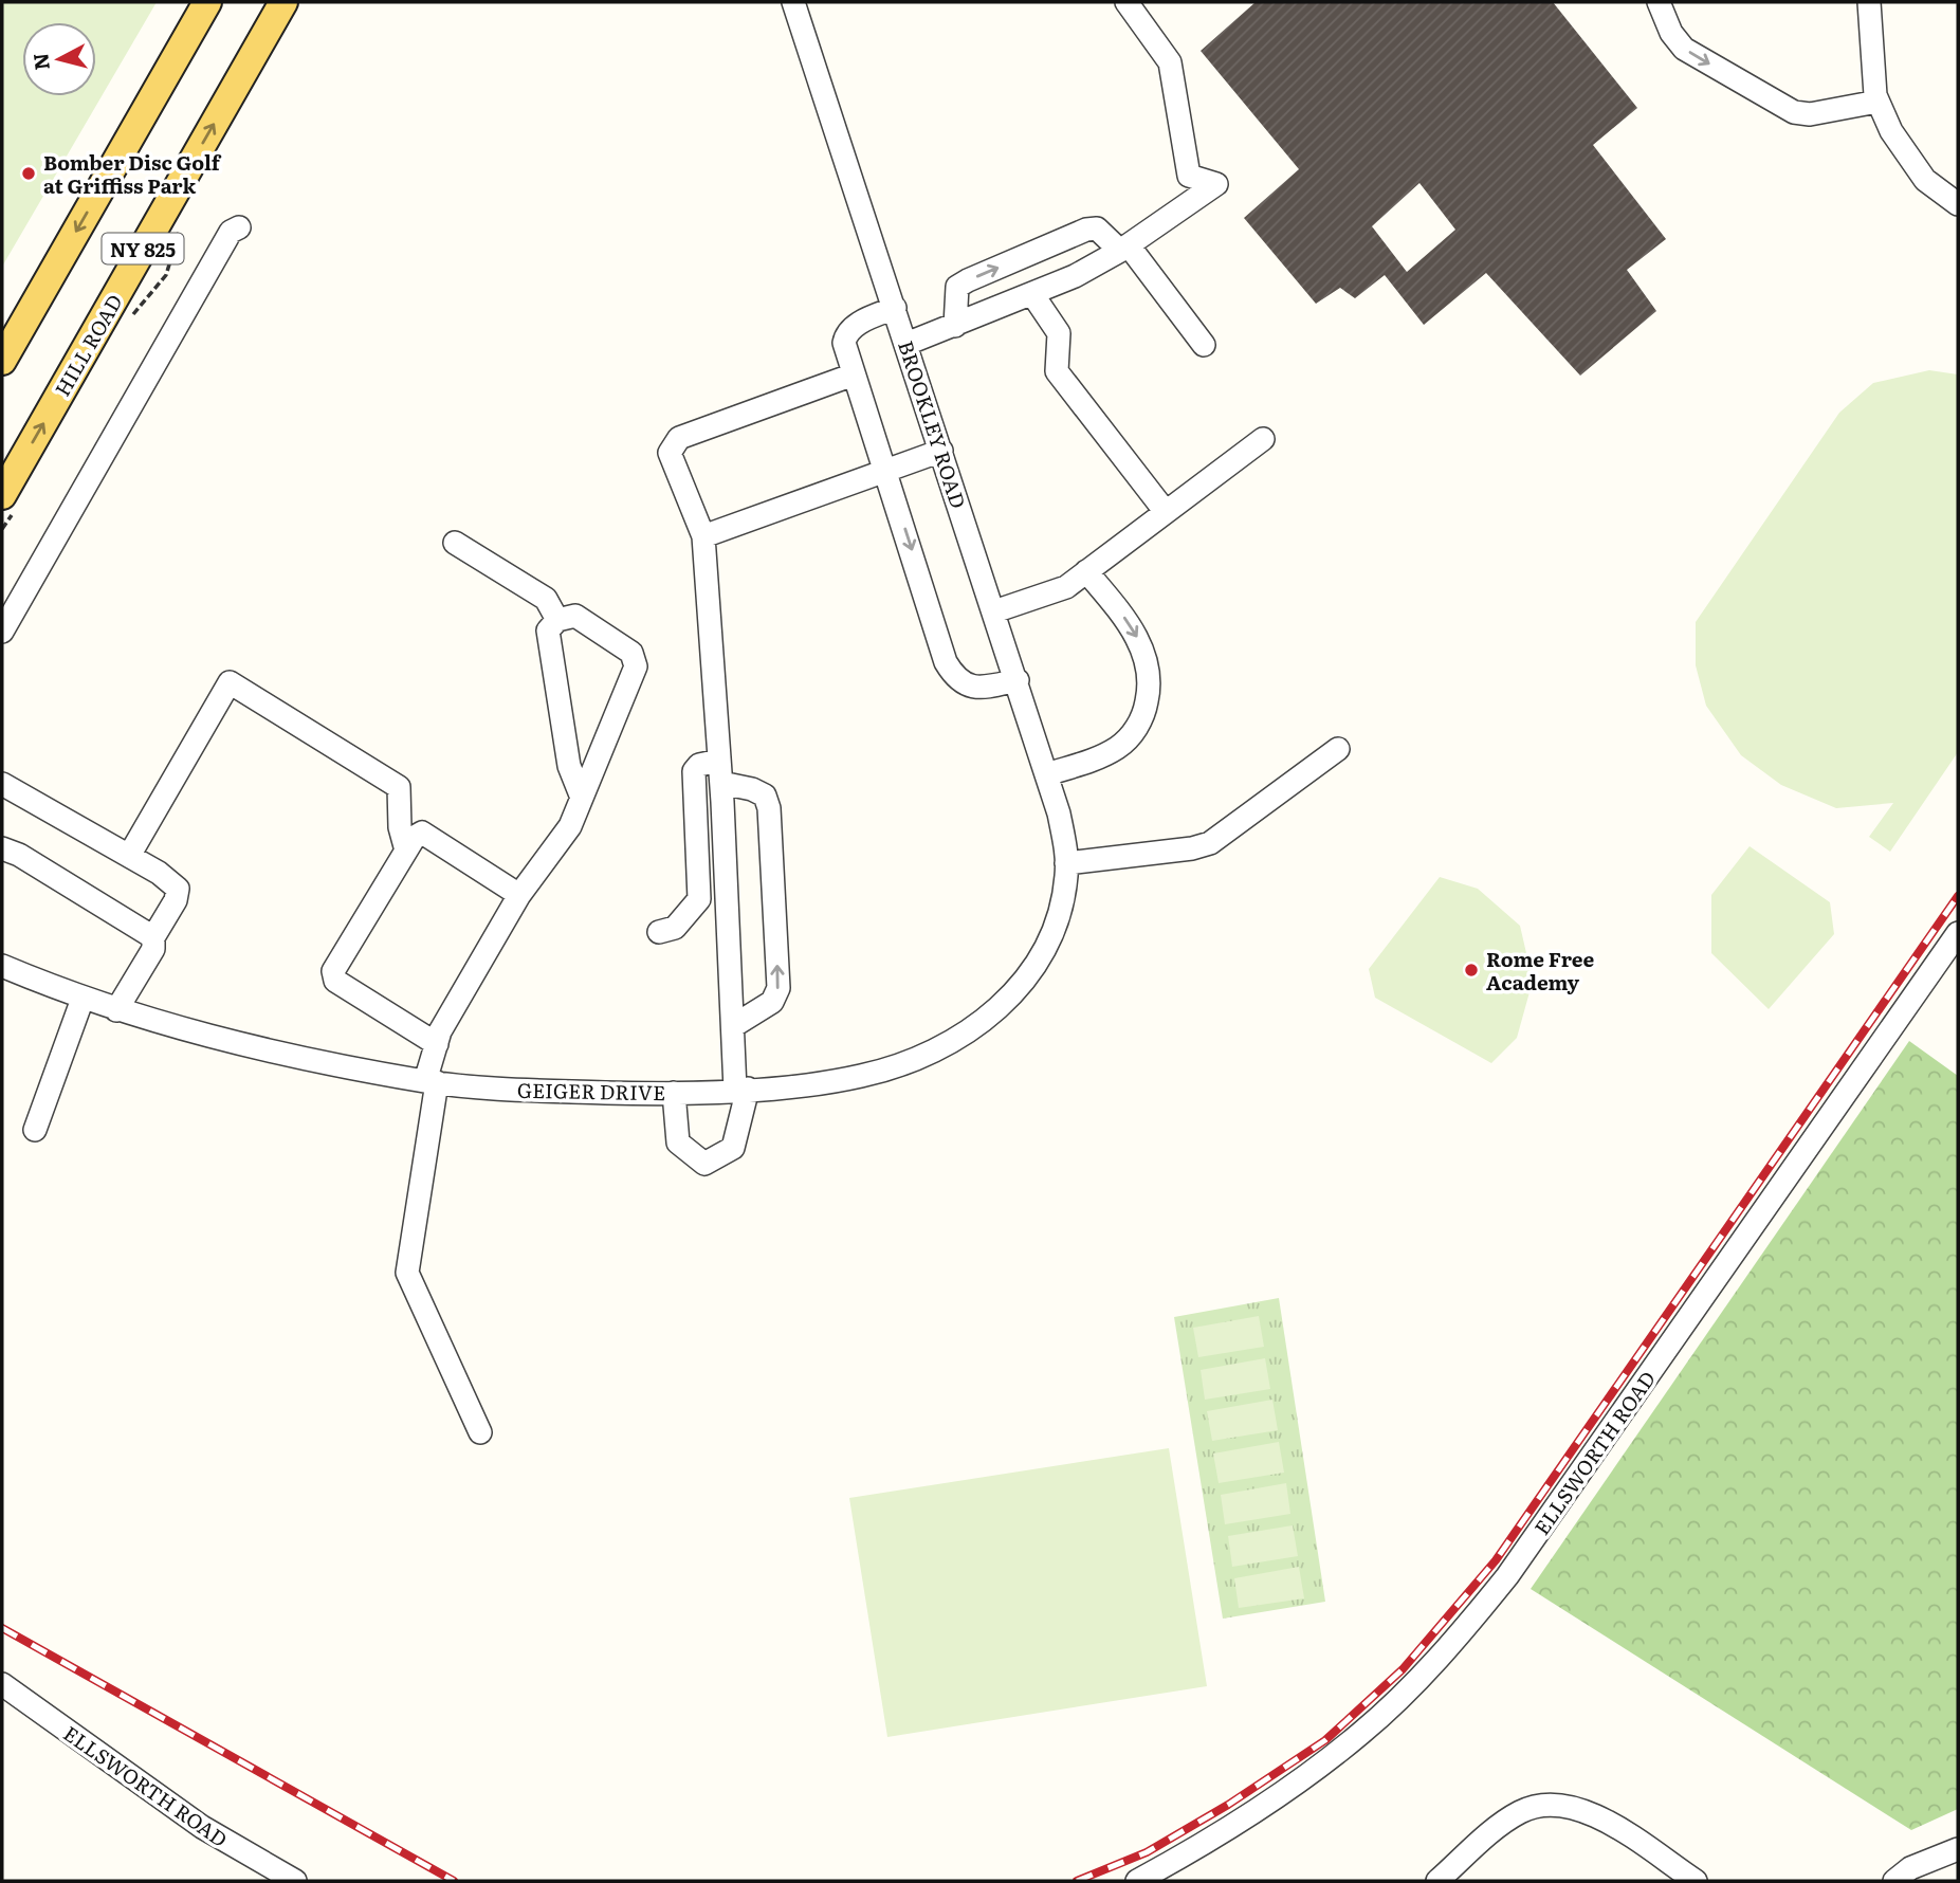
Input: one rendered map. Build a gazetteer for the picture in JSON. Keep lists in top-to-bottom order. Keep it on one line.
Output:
{"streets":{"main road":["NY 825","HILL ROAD"],"street":["BROOKLEY ROAD","GEIGER DRIVE","ELLSWORTH ROAD"]},"crossings":[["BROOKLEY ROAD","GEIGER DRIVE"]],"places":["Bomber Disc Golf at Griffiss Park","Rome Free Academy"],"north":"left"}
